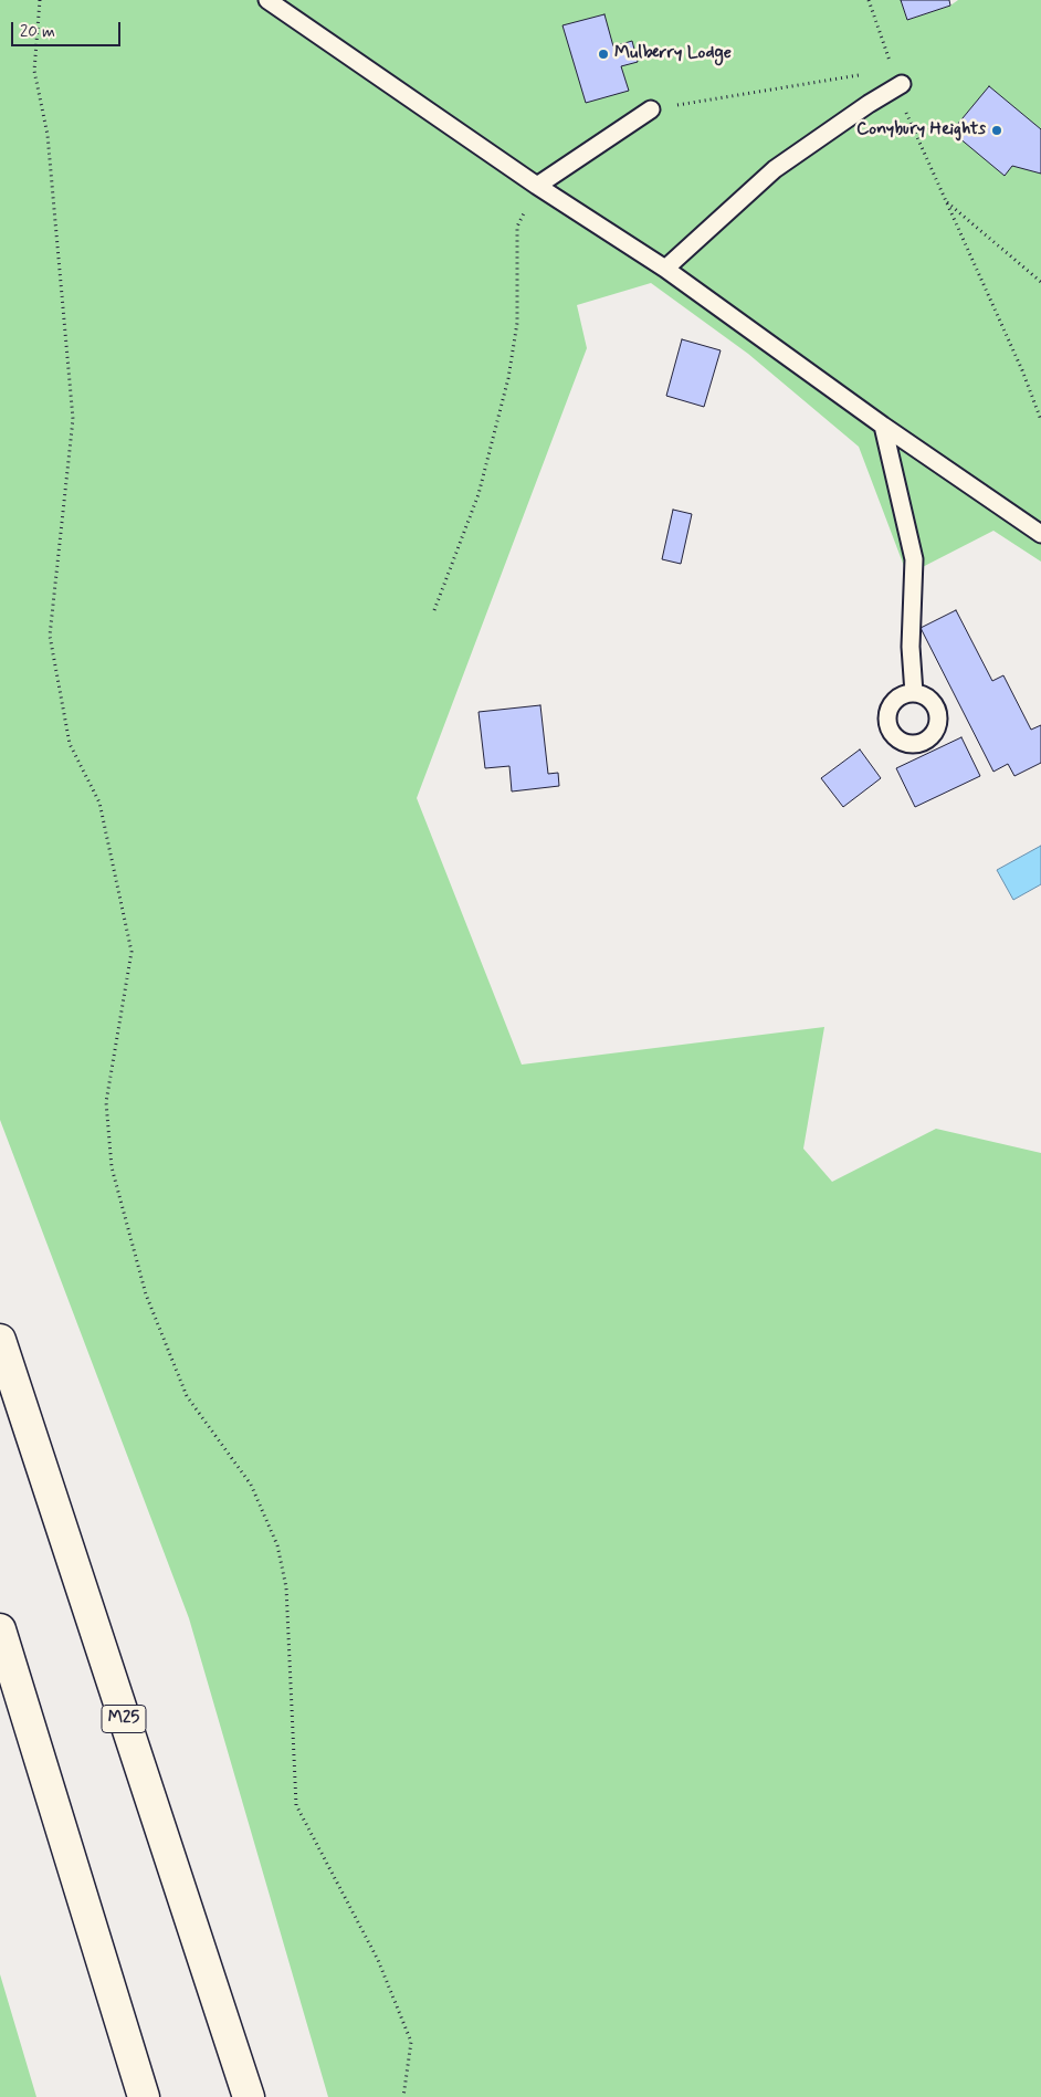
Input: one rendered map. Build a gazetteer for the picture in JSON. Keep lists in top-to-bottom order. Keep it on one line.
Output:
{"streets":{"highway":["M25"]},"places":["Mulberry Lodge","Conybury Heights"],"scale_bar":"20 m"}
